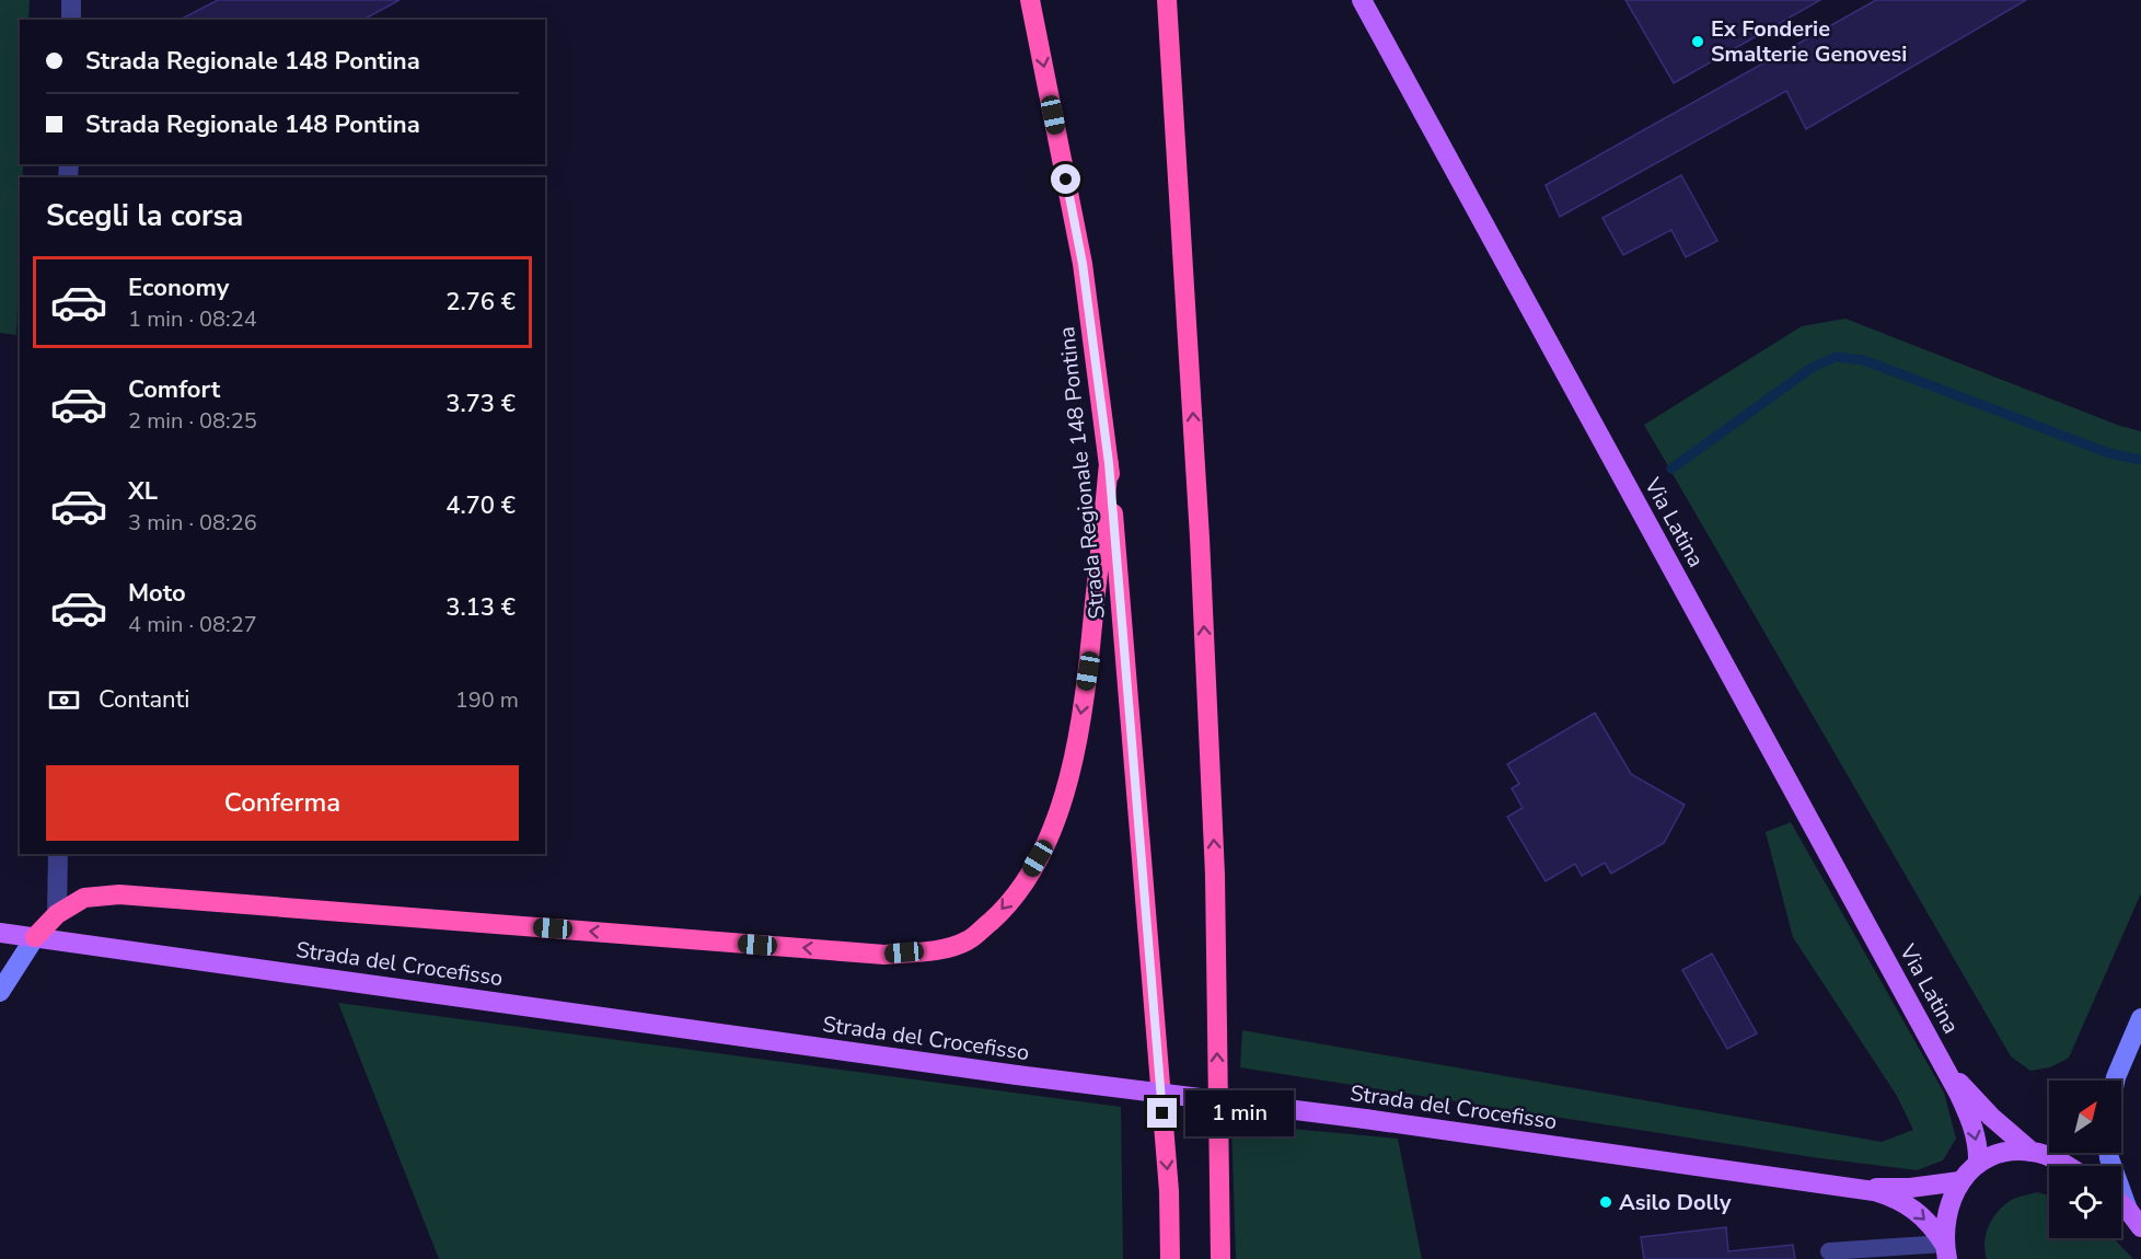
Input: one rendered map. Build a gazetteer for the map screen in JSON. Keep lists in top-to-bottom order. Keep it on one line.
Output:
{"streets":{"highway":["Strada Regionale 148 Pontina"],"main road":["Via Latina","Strada del Crocefisso"]},"places":["Ex Fonderie Smalterie Genovesi","Asilo Dolly"],"north":"top right","page":{"banner":["Strada Regionale 148 Pontina","Strada Regionale 148 Pontina"],"heading":"Scegli la corsa","list":[{"name":"Economy","note":"1 min · 08:24","value":"2.76 €"},{"name":"Comfort","note":"2 min · 08:25","value":"3.73 €"},{"name":"XL","note":"3 min · 08:26","value":"4.70 €"},{"name":"Moto","note":"4 min · 08:27","value":"3.13 €"}],"pay":["Contanti","190 m"],"buttons":"Conferma","bubble":"1 min"}}
